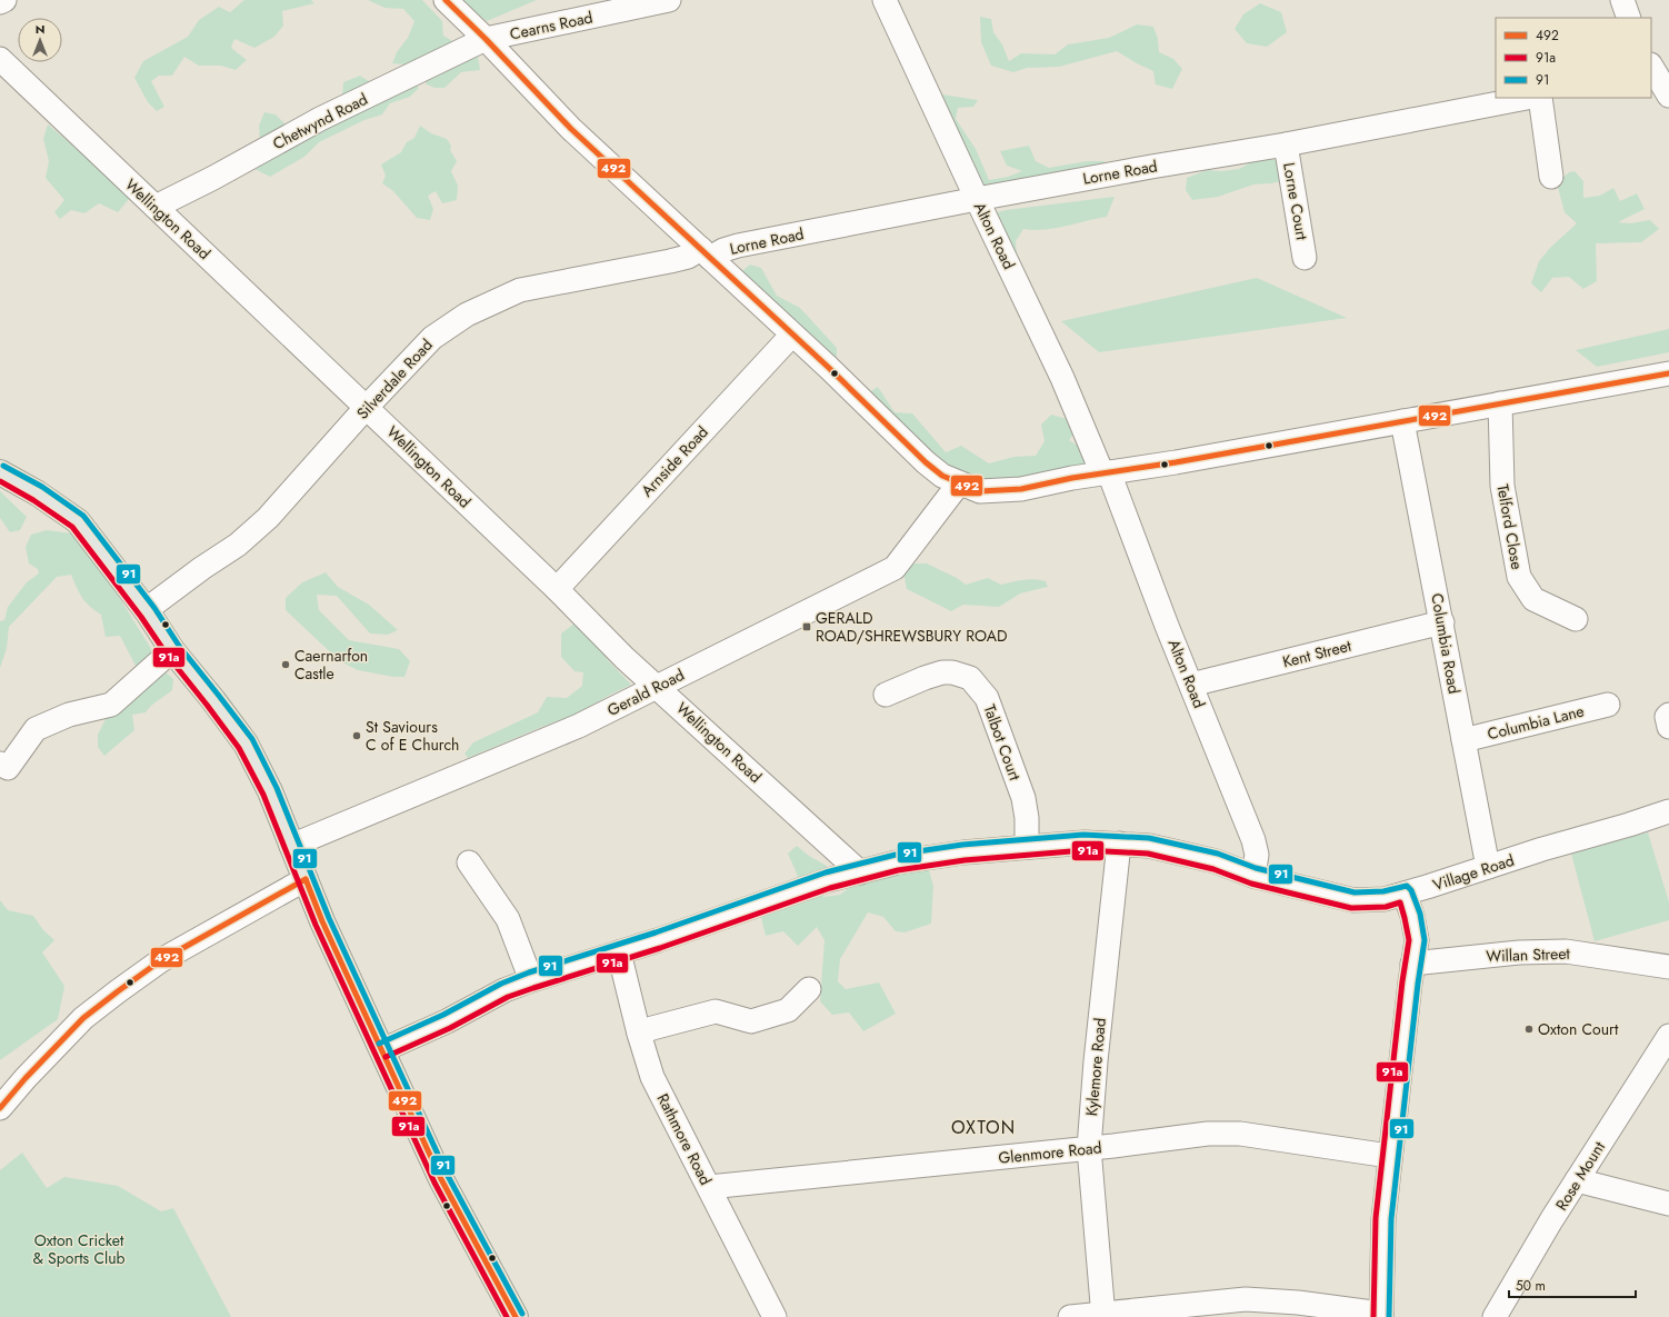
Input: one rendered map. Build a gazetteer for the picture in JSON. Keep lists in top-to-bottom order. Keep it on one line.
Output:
{"streets":{"street":["Cearns Road","Chetwynd Road","Lorne Road","Lorne Court","Wellington Road","Alton Road","Silverdale Road","Arnside Road","Telford Close","Columbia Road","Kent Street","Gerald Road","Columbia Lane","Talbot Court","Village Road","Willan Street","Kylemore Road","Rathmore Road","Glenmore Road","Rose Mount"]},"crossings":[["Cearns Road","Chetwynd Road"],["Chetwynd Road","Wellington Road"],["Lorne Road","Lorne Court"],["Lorne Road","Alton Road"],["Lorne Road","Silverdale Road"],["Wellington Road","Silverdale Road"],["Wellington Road","Arnside Road"],["Wellington Road","Gerald Road"],["Wellington Road","Village Road"],["Alton Road","Kent Street"],["Alton Road","Village Road"],["Columbia Road","Kent Street"],["Columbia Road","Columbia Lane"],["Columbia Road","Village Road"],["Talbot Court","Village Road"],["Village Road","Kylemore Road"],["Village Road","Rathmore Road"],["Kylemore Road","Glenmore Road"],["Rathmore Road","Glenmore Road"]],"districts":["OXTON"],"parks":["Oxton Cricket & Sports Club"],"places":{"transit":["GERALD ROAD/SHREWSBURY ROAD"],"other":["Caernarfon Castle","St Saviours C of E Church","Oxton Court"]},"lines":["transit line 492","transit line 91","transit line 91a"],"legend":["492","91a","91"],"scale_bar":"50 m","north":"top"}
